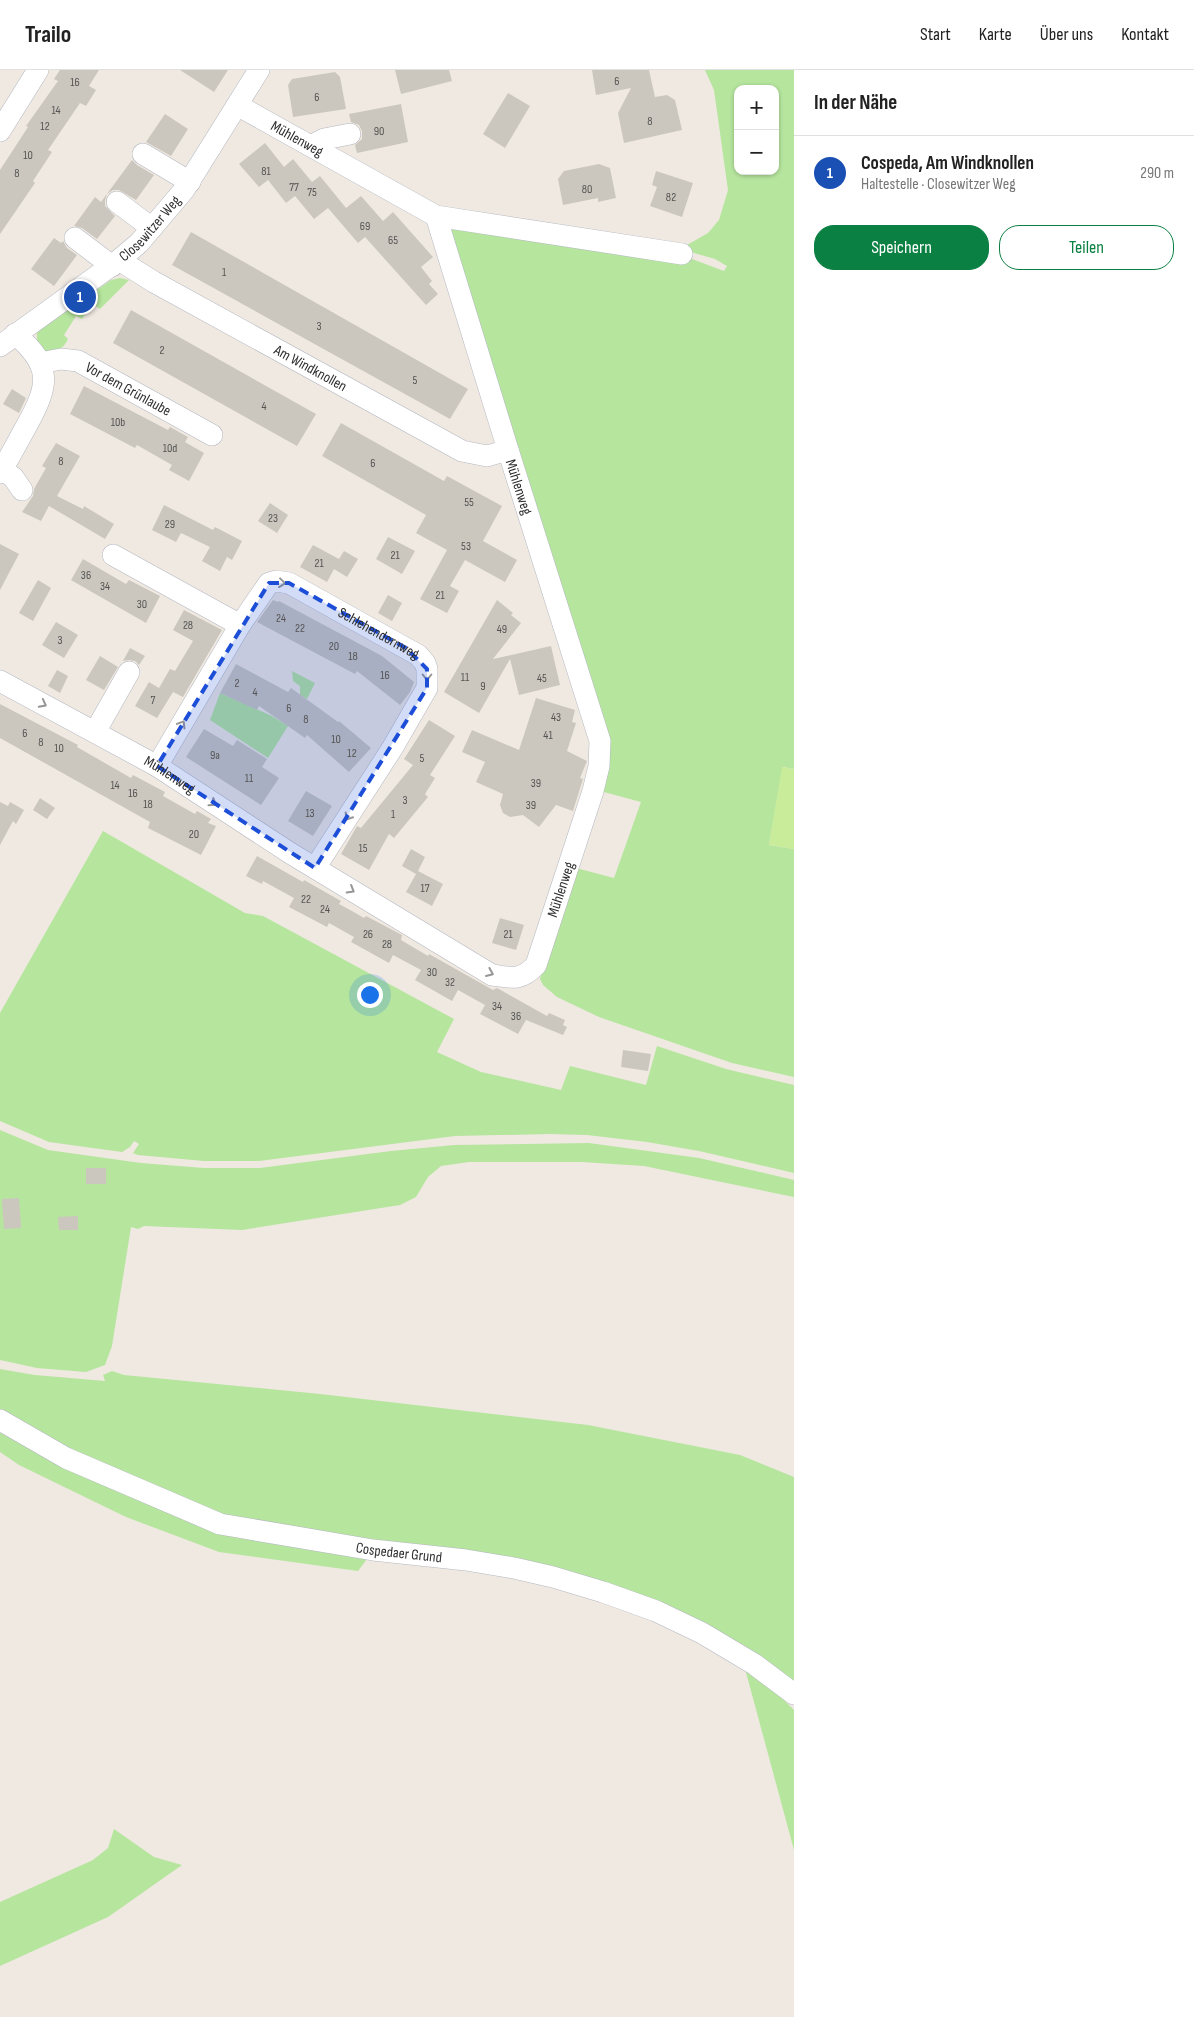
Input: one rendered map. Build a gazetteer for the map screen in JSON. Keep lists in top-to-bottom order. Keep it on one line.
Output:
{"streets":{"street":["Mühlenweg","Closewitzer Weg","Am Windknollen","Vor dem Grünlaube","Schlehendornweg","Cospedaer Grund"]},"crossings":[["Mühlenweg","Closewitzer Weg"],["Mühlenweg","Am Windknollen"],["Mühlenweg","Schlehendornweg"],["Closewitzer Weg","Am Windknollen"]],"house_numbers":["6","16","6","14","8","12","90","10","81","8","77","80","75","82","69","65","1","3","2","5","4","10b","10d","8","6","55","23","29","53","21","21","36","34","21","30","24","28","22","49","3","20","18","16","11","45","2","9","4","7","6","43","8","6","41","10","8","10","12","9a","5","11","39","14","16","3","18","39","13","1","20","15","17","22","24","26","21","28","30","32","34","36"],"page":{"header":"Trailo","nav":["Start","Karte","Über uns","Kontakt"],"heading":"In der Nähe","map_buttons":["+","−"],"list":[{"mark":"1","name":"Cospeda, Am Windknollen","note":"Haltestelle · Closewitzer Weg","value":"290 m"}],"buttons":["Speichern","Teilen"],"pins":"1"}}
